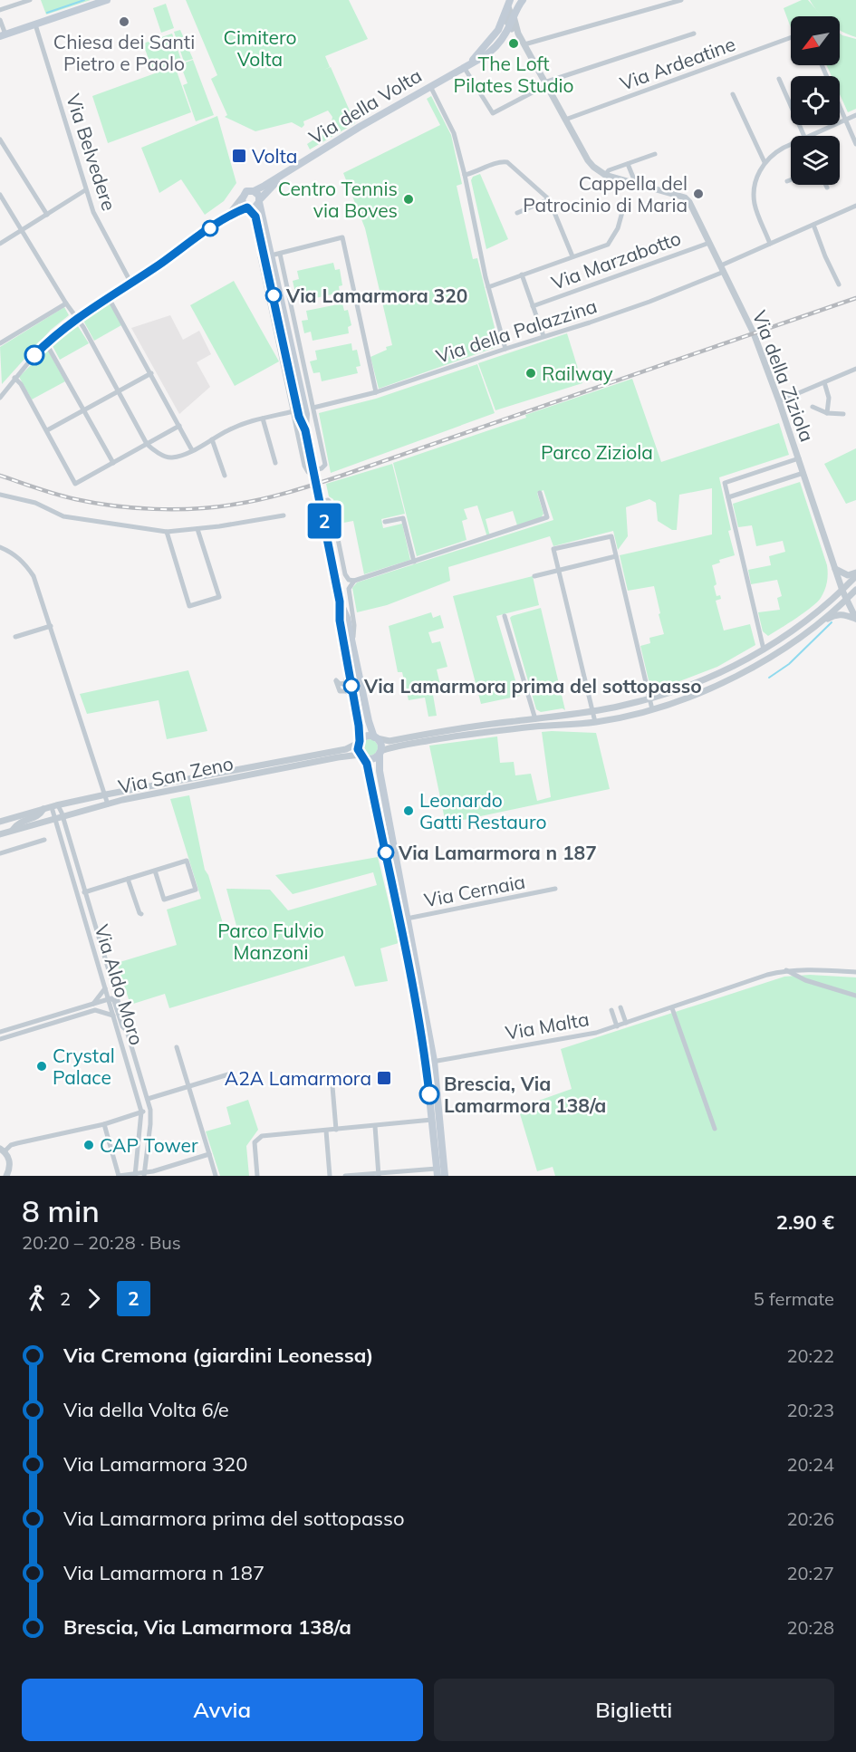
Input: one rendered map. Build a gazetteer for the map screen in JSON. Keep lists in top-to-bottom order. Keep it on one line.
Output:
{"streets":{"main road":["Via della Volta"],"street":["Via Ardeatine","Via Belvedere","Via Marzabotto","Via della Palazzina","Via della Ziziola","Via San Zeno","Via Cernaia","Via Aldo Moro","Via Malta"]},"crossings":[["Via Ardeatine","Via della Ziziola"],["Via della Volta","Via Belvedere"],["Via Marzabotto","Via della Palazzina"],["Via Marzabotto","Via della Ziziola"],["Via della Palazzina","Via della Ziziola"],["Via San Zeno","Via Aldo Moro"]],"parks":["Cimitero Volta","Parco Ziziola","Parco Fulvio Manzoni"],"places":{"other":["Chiesa dei Santi Pietro e Paolo","The Loft Pilates Studio","Cappella del Patrocinio di Maria","Centro Tennis via Boves","Via Lamarmora 320","Railway","Via Lamarmora prima del sottopasso","Leonardo Gatti Restauro","Via Lamarmora n 187","Crystal Palace","Brescia, Via Lamarmora 138/a","CAP Tower"],"transit":["Volta","A2A Lamarmora"]},"lines":["bus line 2"],"north":"bottom left","page":{"on_map":"2","heading":["8 min","20:20 – 20:28 · Bus","2.90 €"],"legs":["2","2","5 fermate"],"list":[{"name":"Via Cremona (giardini Leonessa)","value":"20:22"},{"name":"Via della Volta 6/e","value":"20:23"},{"name":"Via Lamarmora 320","value":"20:24"},{"name":"Via Lamarmora prima del sottopasso","value":"20:26"},{"name":"Via Lamarmora n 187","value":"20:27"},{"name":"Brescia, Via Lamarmora 138/a","value":"20:28"}],"buttons":["Avvia","Biglietti"]}}
